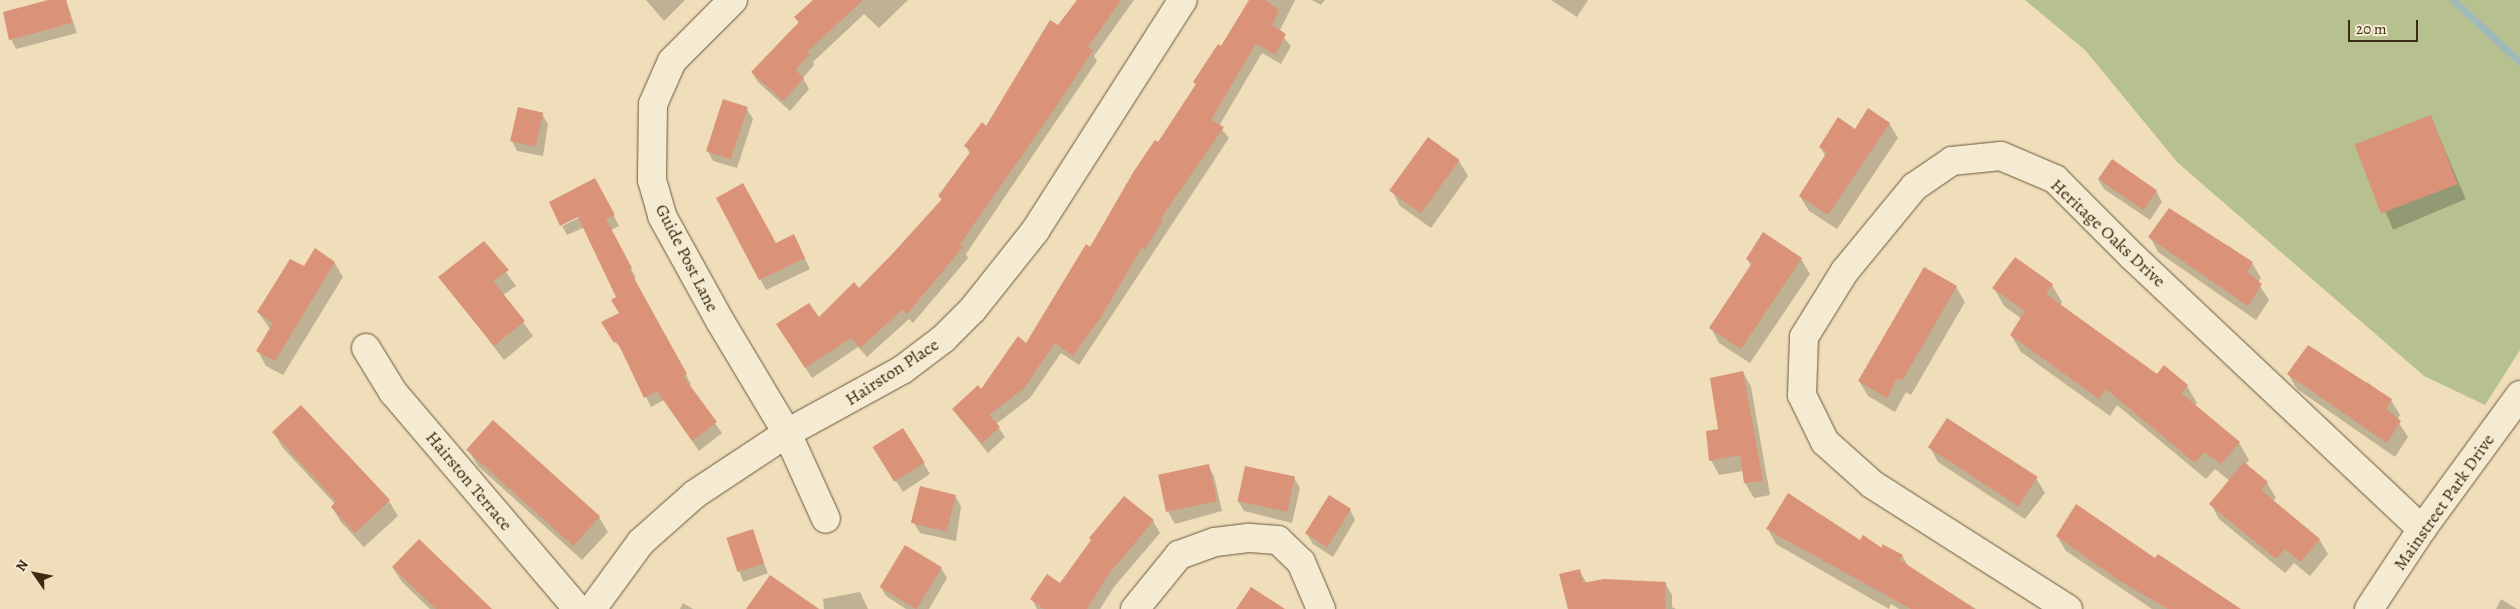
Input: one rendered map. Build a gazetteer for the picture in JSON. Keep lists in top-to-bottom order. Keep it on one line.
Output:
{"streets":{"street":["Heritage Oaks Drive","Guide Post Lane","Hairston Place","Hairston Terrace","Mainstreet Park Drive"]},"crossings":[["Heritage Oaks Drive","Mainstreet Park Drive"],["Guide Post Lane","Hairston Place"]],"scale_bar":"20 m","north":"top left"}
